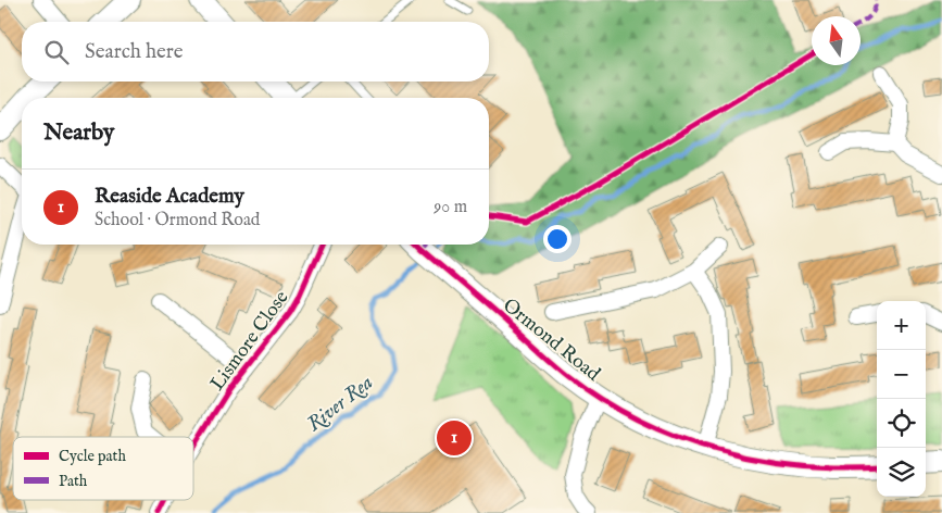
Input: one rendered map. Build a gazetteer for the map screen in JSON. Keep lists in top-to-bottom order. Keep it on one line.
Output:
{"streets":{"street":["Ormond Road","Lismore Close"]},"water":["River Rea"],"legend":["Cycle path","Path"],"north":"top","page":{"search":"Search here","heading":"Nearby","list":[{"mark":"1","name":"Reaside Academy","note":"School · Ormond Road","value":"90 m"}],"map_buttons":["+","−"],"pins":"1"}}
